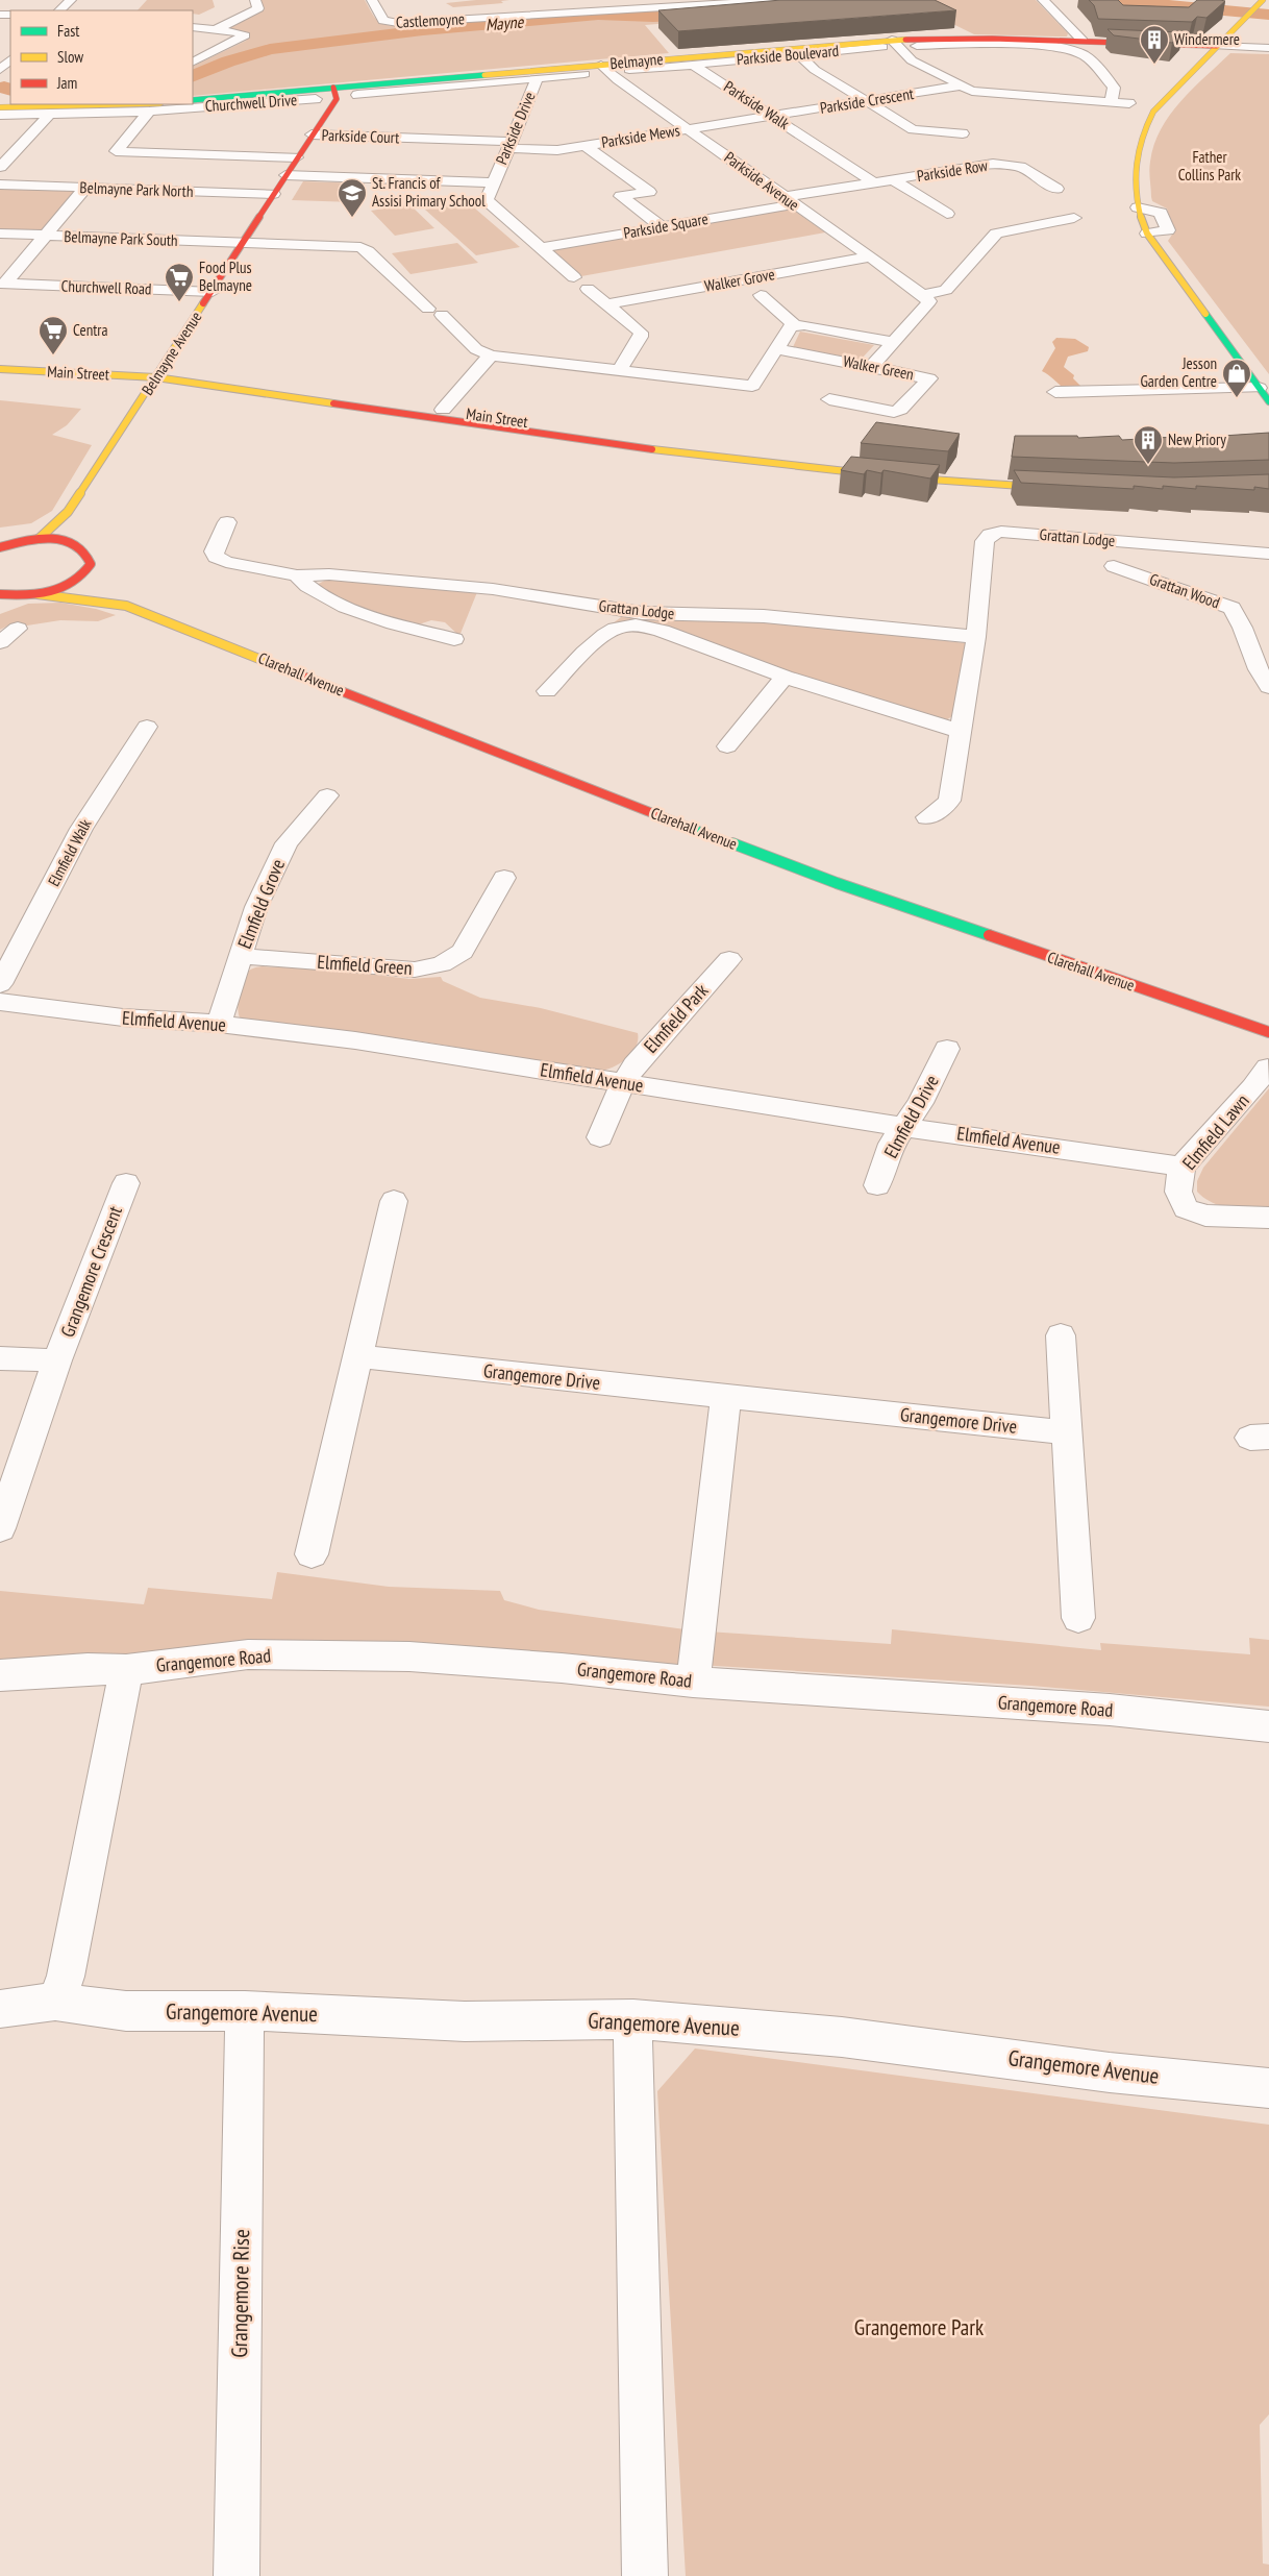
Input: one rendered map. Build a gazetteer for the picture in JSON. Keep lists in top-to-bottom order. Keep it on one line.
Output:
{"streets":{"street":["Castlemoyne","Parkside Boulevard","Belmayne","Parkside Crescent","Churchwell Drive","Parkside Walk","Parkside Drive","Parkside Court","Parkside Mews","Parkside Row","Parkside Avenue","Belmayne Park North","Parkside Square","Belmayne Park South","Walker Grove","Churchwell Road","Belmayne Avenue","Walker Green","Main Street","Grattan Lodge","Grattan Wood","Clarehall Avenue","Elmfield Walk","Elmfield Grove","Elmfield Green","Elmfield Park","Elmfield Avenue","Elmfield Drive","Elmfield Lawn","Grangemore Crescent","Grangemore Drive","Grangemore Road","Grangemore Avenue","Grangemore Rise"]},"crossings":[["Parkside Boulevard","Belmayne"],["Parkside Boulevard","Parkside Walk"],["Belmayne","Parkside Avenue"],["Belmayne","Belmayne Avenue"],["Parkside Crescent","Parkside Walk"],["Parkside Crescent","Parkside Mews"],["Parkside Walk","Parkside Mews"],["Parkside Walk","Parkside Row"],["Parkside Walk","Parkside Square"],["Parkside Drive","Parkside Court"],["Parkside Drive","Parkside Mews"],["Parkside Drive","Parkside Square"],["Parkside Court","Parkside Mews"],["Parkside Court","Belmayne Avenue"],["Parkside Mews","Parkside Avenue"],["Parkside Row","Parkside Square"],["Parkside Avenue","Parkside Square"],["Parkside Avenue","Walker Grove"],["Belmayne Park North","Belmayne Avenue"],["Belmayne Park South","Belmayne Avenue"],["Churchwell Road","Belmayne Avenue"],["Belmayne Avenue","Main Street"],["Elmfield Grove","Elmfield Green"],["Elmfield Grove","Elmfield Avenue"],["Elmfield Park","Elmfield Avenue"],["Elmfield Avenue","Elmfield Drive"],["Elmfield Avenue","Elmfield Lawn"],["Grangemore Avenue","Grangemore Rise"]],"water":["Mayne"],"parks":["Father Collins Park","Grangemore Park"],"places":{"building":["Windermere","New Priory"],"school or university":["St. Francis of Assisi Primary School"],"supermarket":["Food Plus Belmayne","Centra"],"shop":["Jesson Garden Centre"]},"legend":["Fast","Slow","Jam"]}
